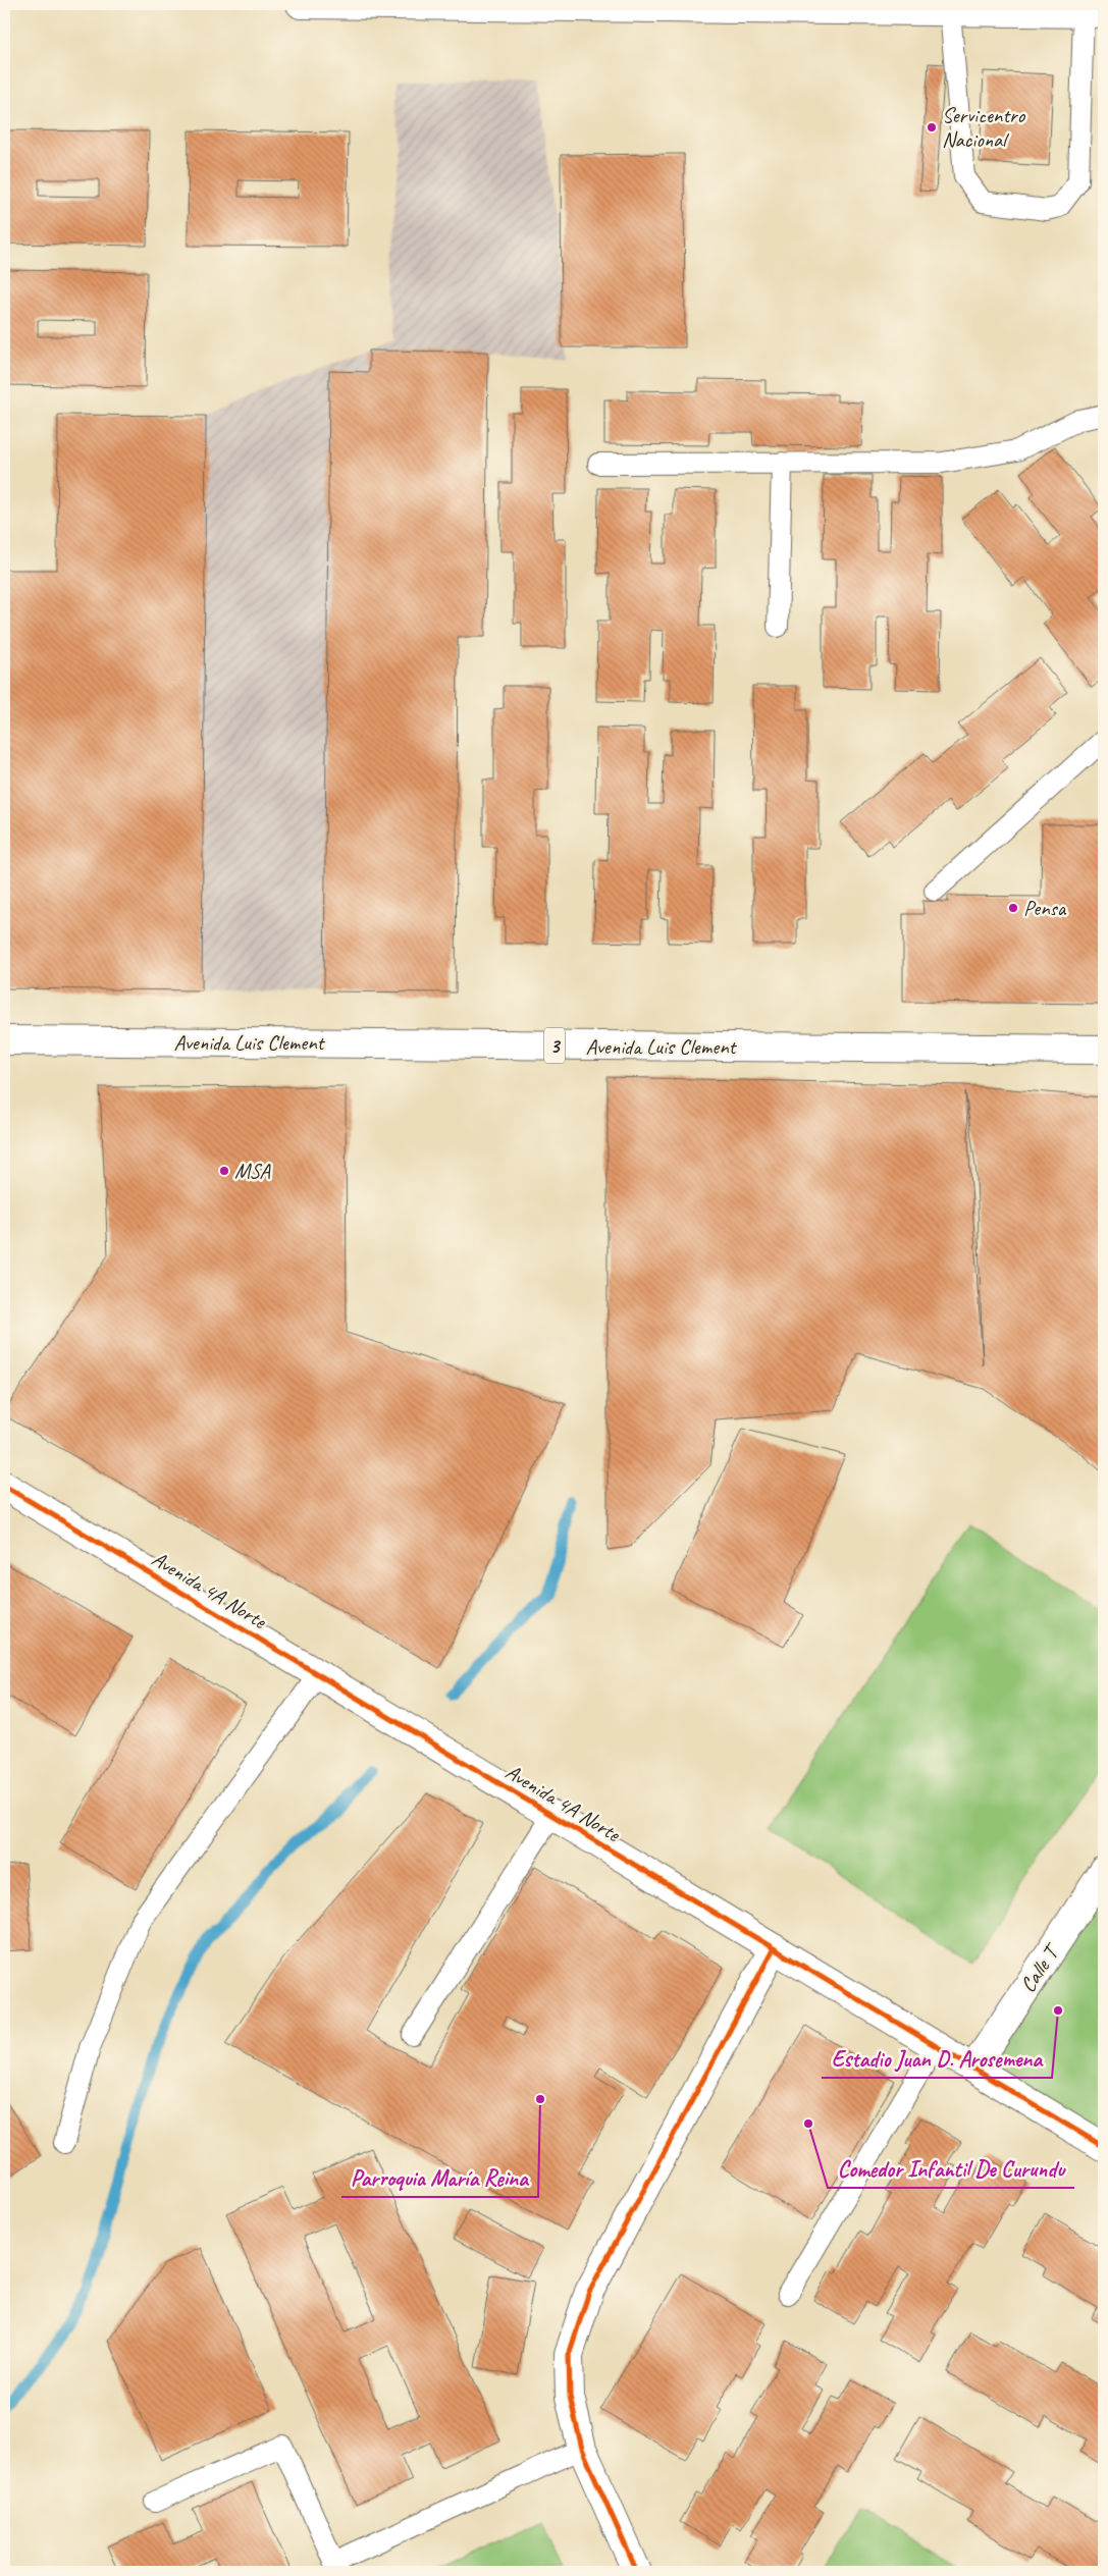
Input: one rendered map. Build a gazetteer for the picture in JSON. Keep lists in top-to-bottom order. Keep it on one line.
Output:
{"streets":{"street":["Avenida Luis Clement","3","Avenida 4A Norte","Calle T"]},"crossings":[["Avenida 4A Norte","Calle T"]],"places":["Servicentro Nacional","Pensa","MSA","Estadio Juan D. Arosemena","Parroquia María Reina","Comedor Infantil De Curundu"]}
